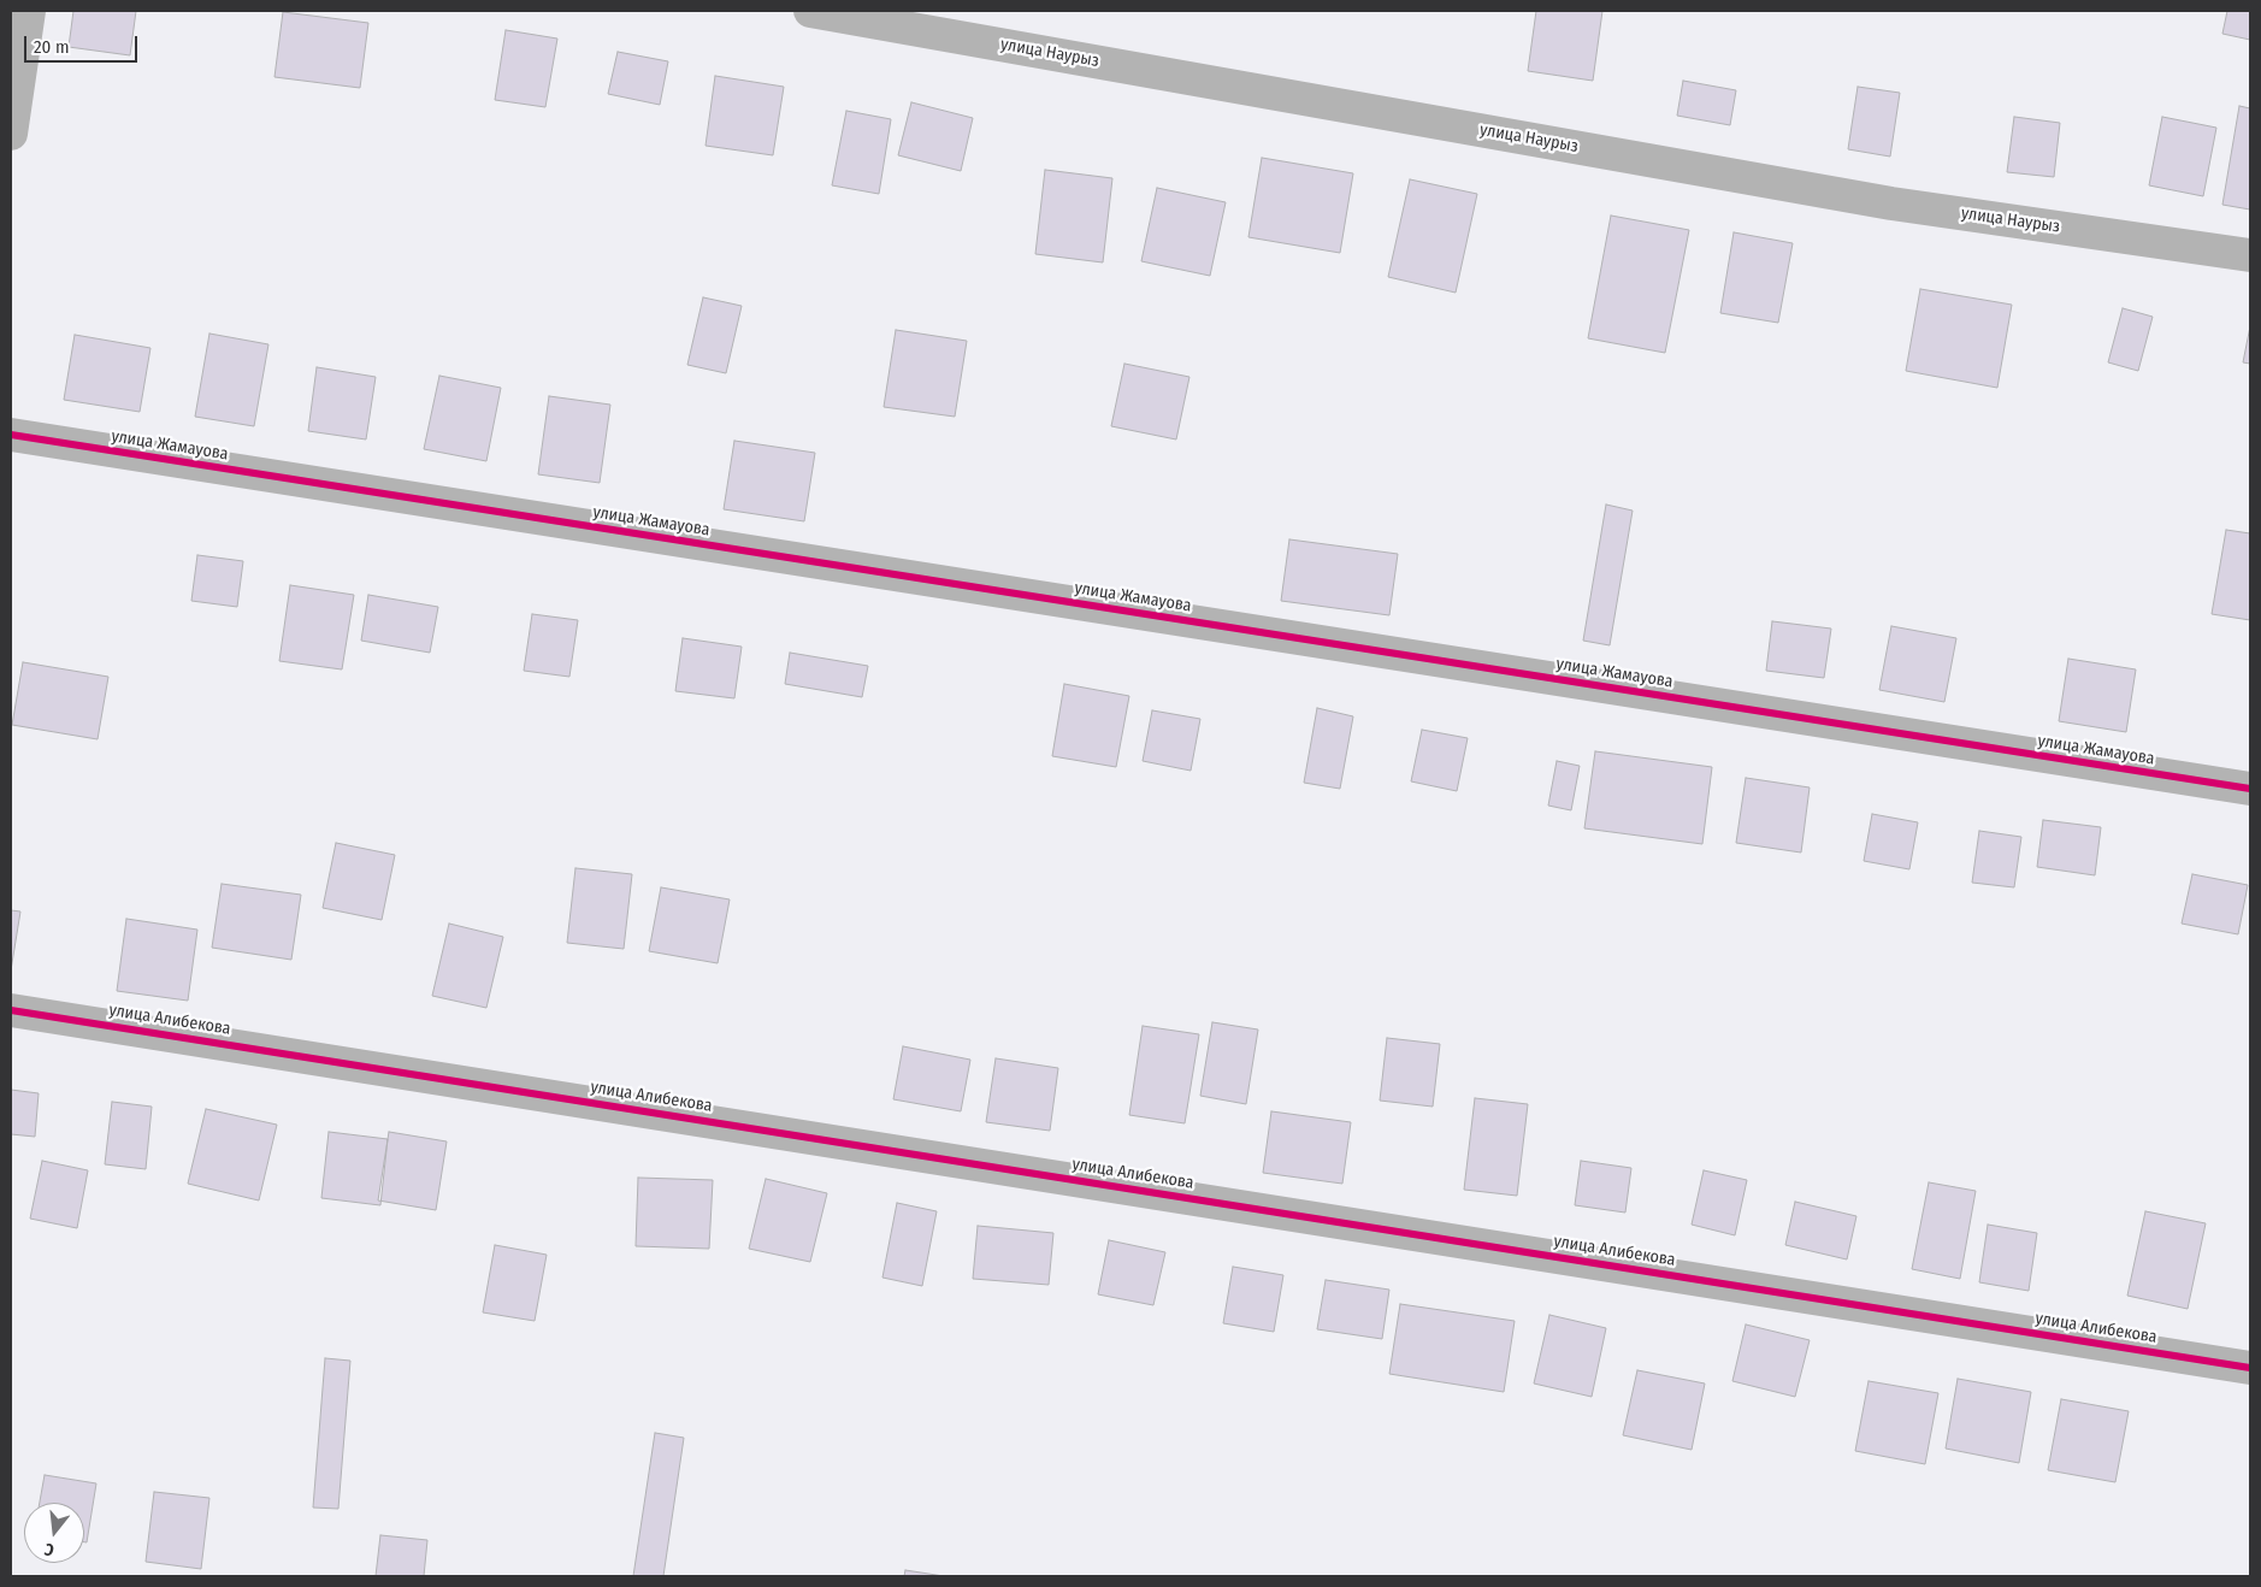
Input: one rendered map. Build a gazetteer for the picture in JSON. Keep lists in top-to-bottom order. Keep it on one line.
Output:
{"streets":{"street":["улица Наурыз","улица Жамауова","улица Алибекова"]},"scale_bar":"20 m","north":"bottom"}
